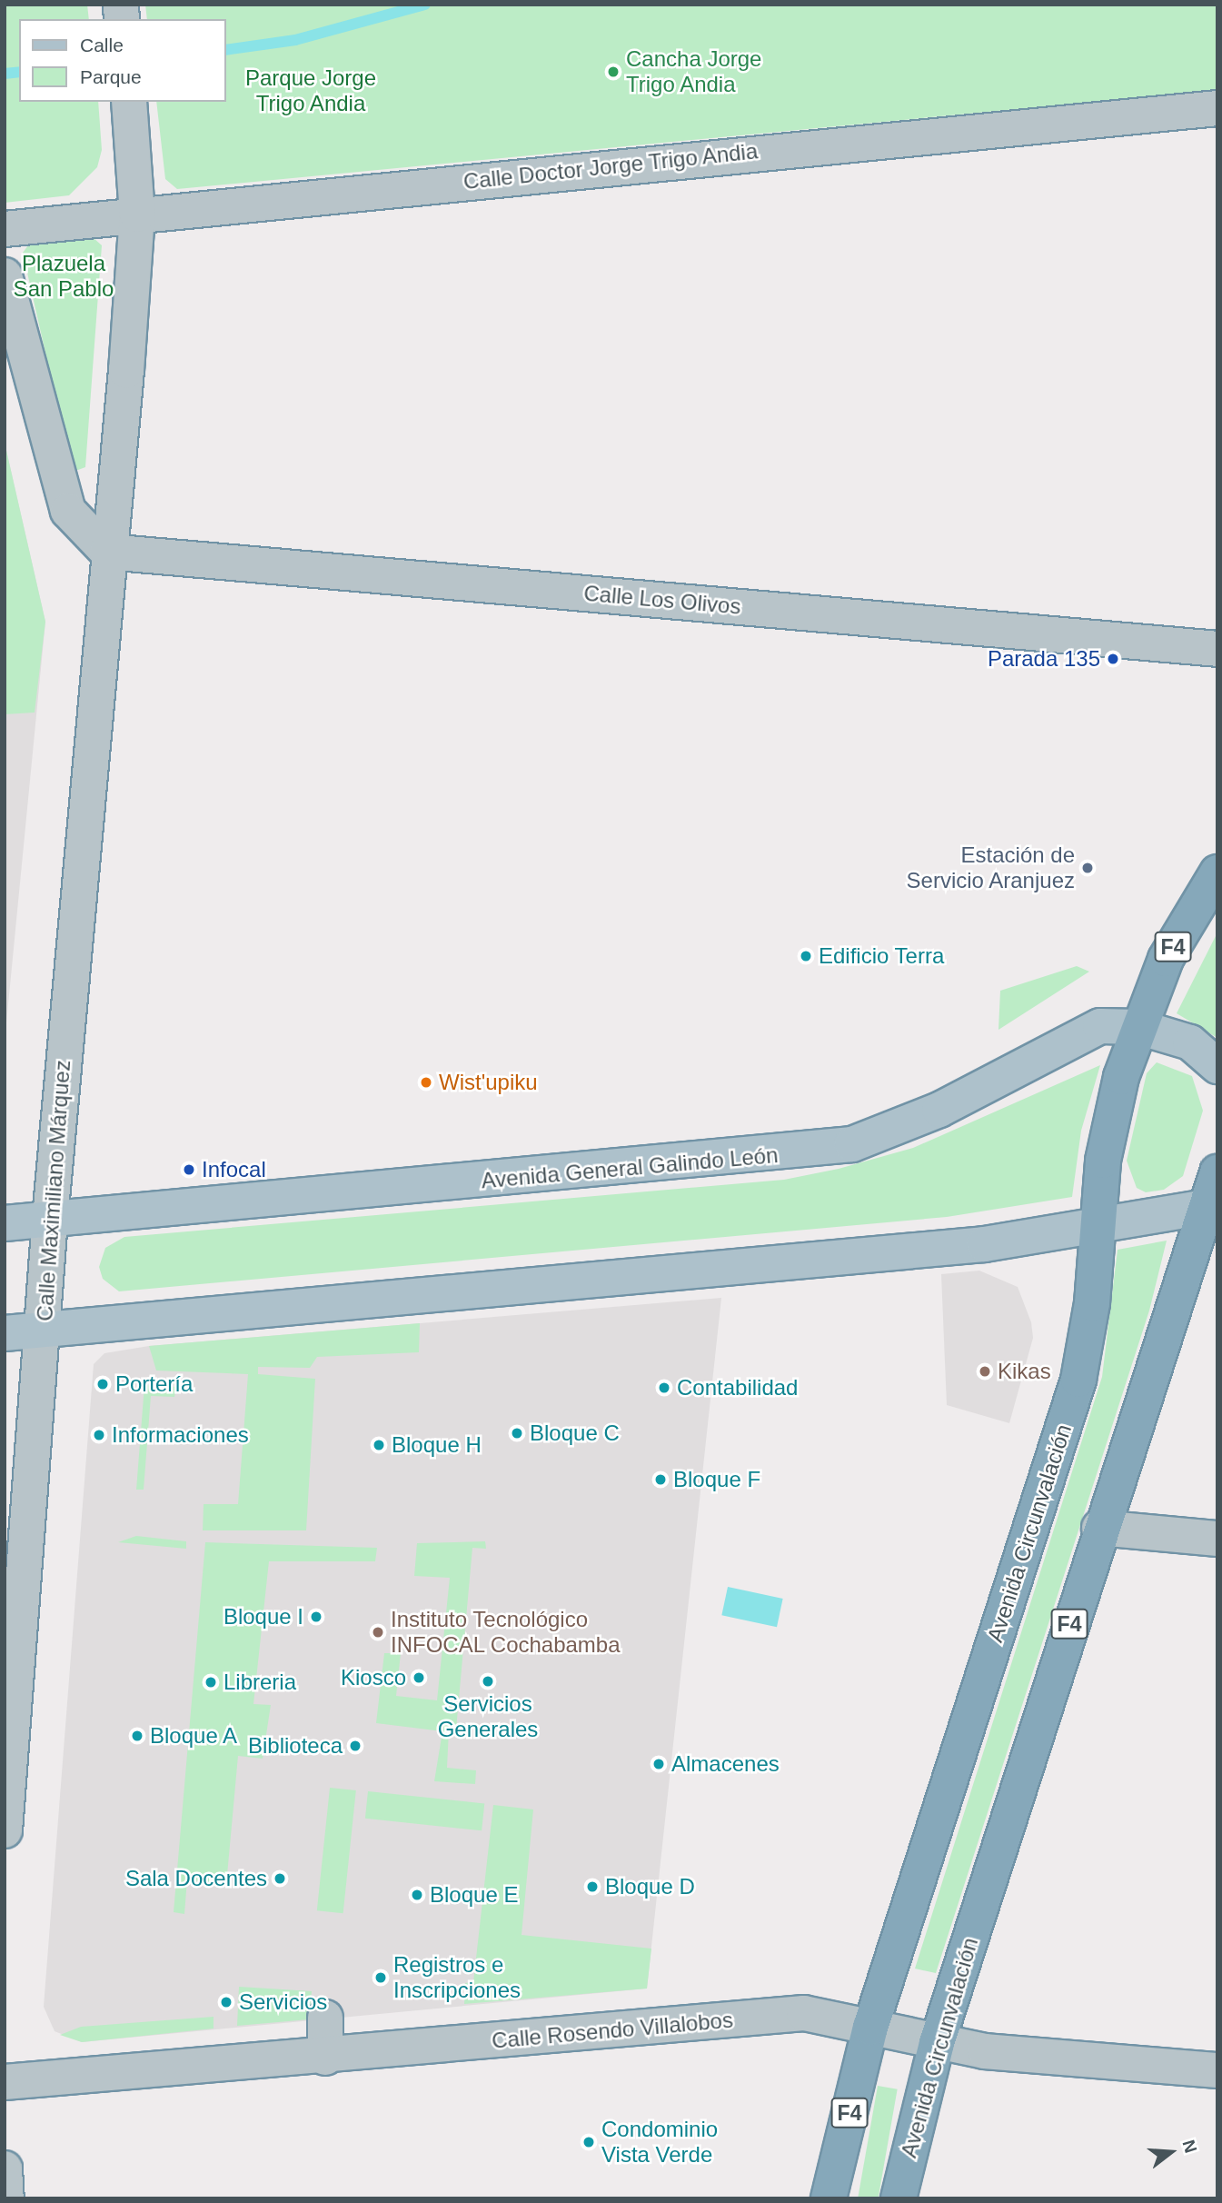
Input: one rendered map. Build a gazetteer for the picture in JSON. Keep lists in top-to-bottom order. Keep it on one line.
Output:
{"streets":{"highway":["F4","Avenida Circunvalación"],"main road":["Avenida General Galindo León"],"street":["Calle Doctor Jorge Trigo Andia","Calle Los Olivos","Calle Maximiliano Márquez","Calle Rosendo Villalobos"]},"crossings":[["Calle Doctor Jorge Trigo Andia","Calle Maximiliano Márquez"],["Calle Los Olivos","Calle Maximiliano Márquez"],["Avenida General Galindo León","Calle Maximiliano Márquez"],["Avenida General Galindo León","Avenida Circunvalación"],["Avenida Circunvalación","Calle Rosendo Villalobos"]],"parks":["Parque Jorge Trigo Andia","Plazuela San Pablo"],"places":["Cancha Jorge Trigo Andia","Parada 135","Estación de Servicio Aranjuez","Edificio Terra","Wist'upiku","Infocal","Kikas","Portería","Contabilidad","Bloque C","Informaciones","Bloque H","Bloque F","Bloque I","Instituto Tecnológico INFOCAL Cochabamba","Kiosco","Servicios Generales","Libreria","Bloque A","Biblioteca","Almacenes","Sala Docentes","Bloque D","Bloque E","Registros e Inscripciones","Servicios","Condominio Vista Verde"],"legend":["Calle","Parque"],"north":"right"}
